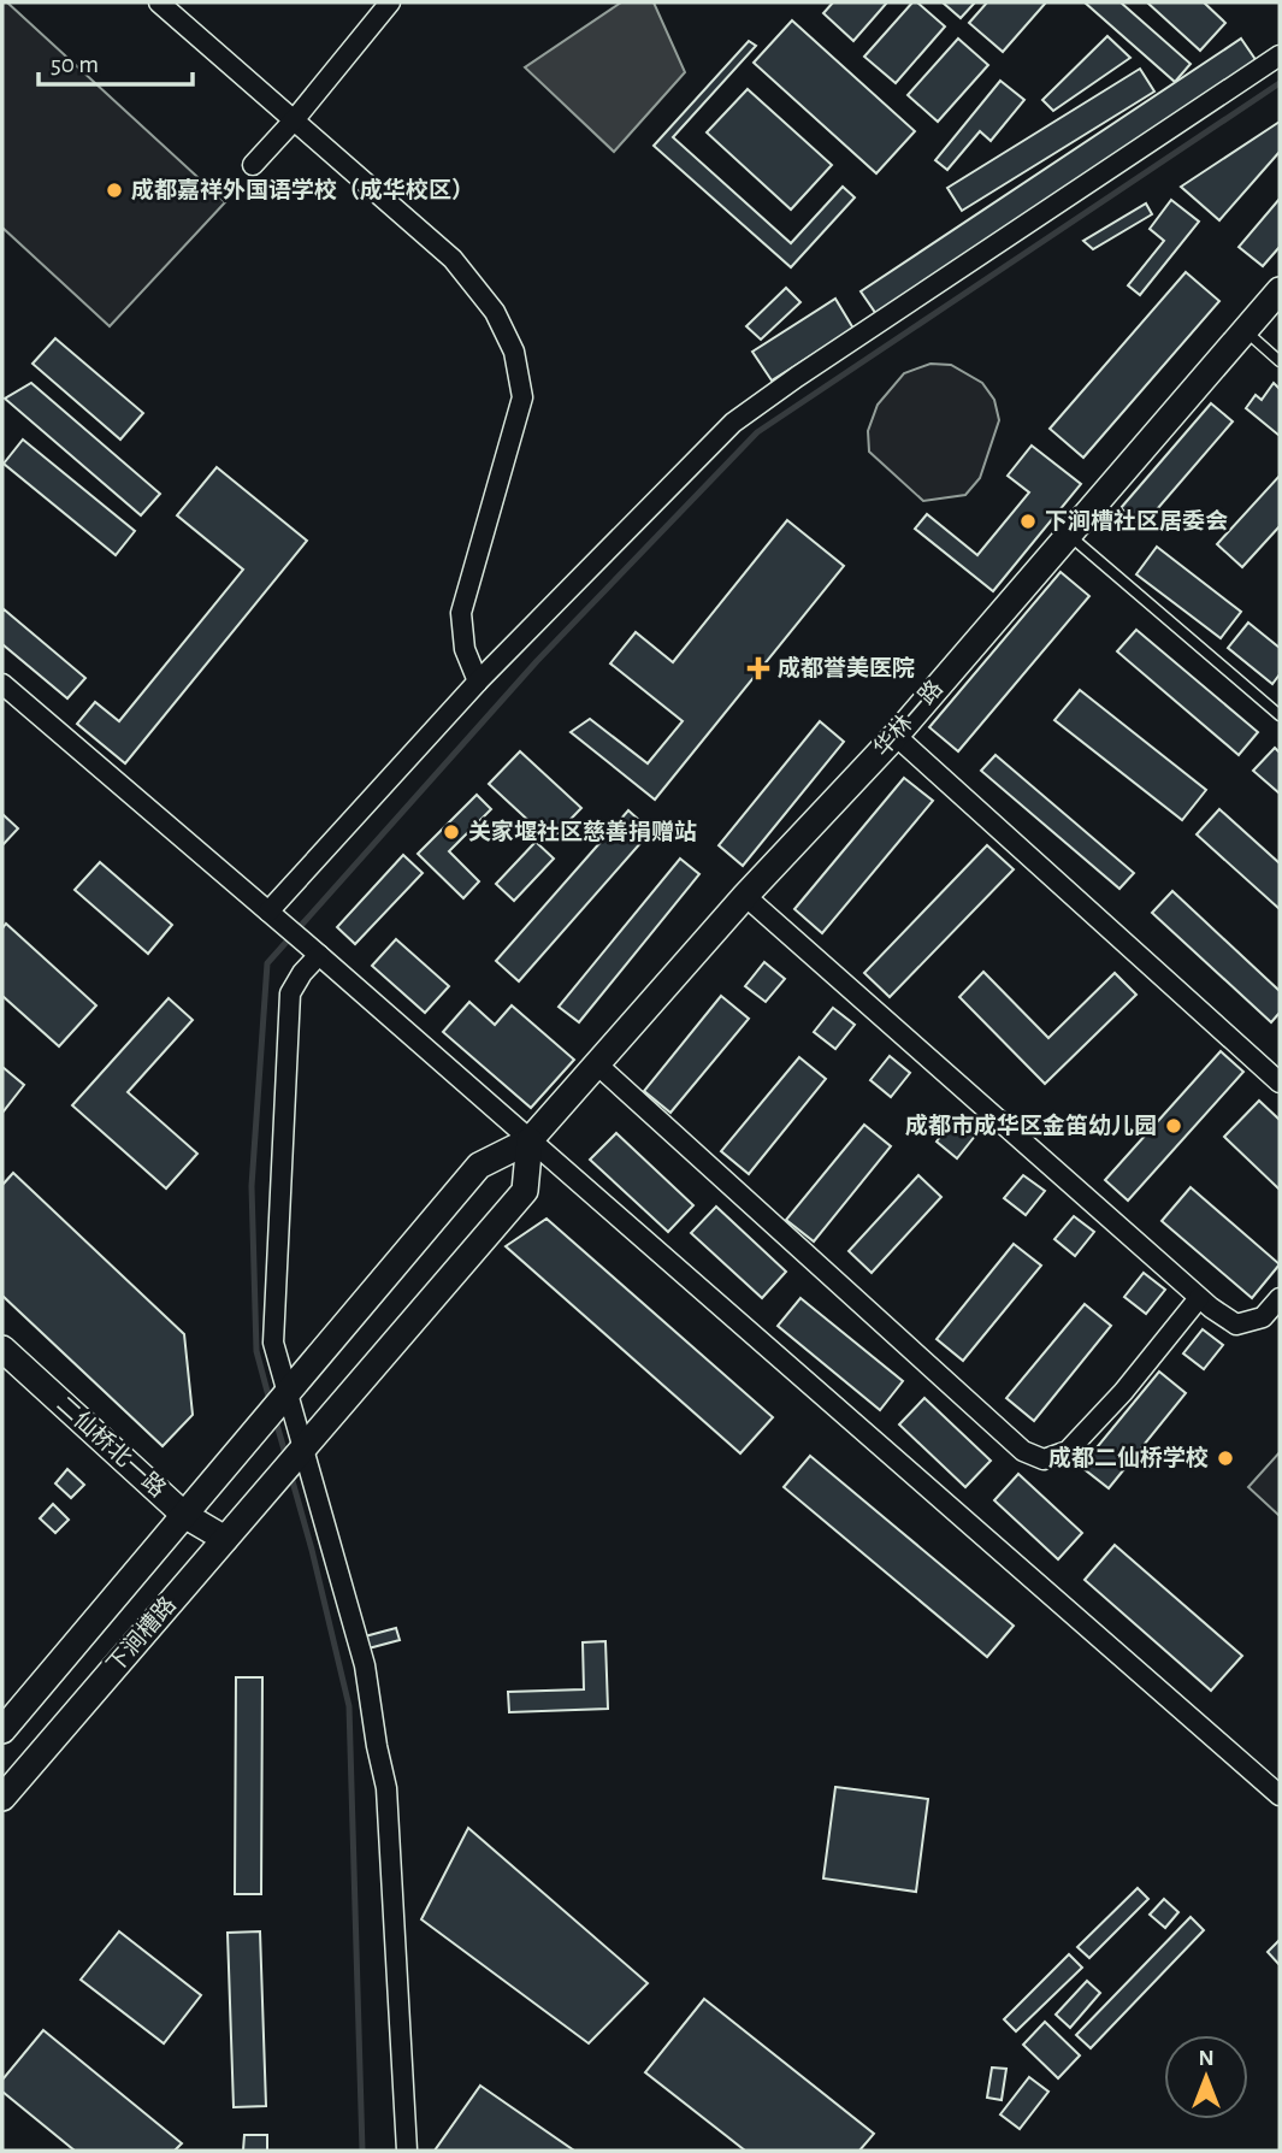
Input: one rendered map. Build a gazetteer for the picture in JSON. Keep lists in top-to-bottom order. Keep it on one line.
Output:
{"streets":{"street":["华林一路","二仙桥北一路","下涧槽路"]},"crossings":[["华林一路","下涧槽路"],["二仙桥北一路","下涧槽路"]],"places":{"other":["成都嘉祥外国语学校（成华校区）","下涧槽社区居委会","关家堰社区慈善捐赠站","成都市成华区金笛幼儿园","成都二仙桥学校"],"health":["成都誉美医院"]},"scale_bar":"50 m","north":"top"}
